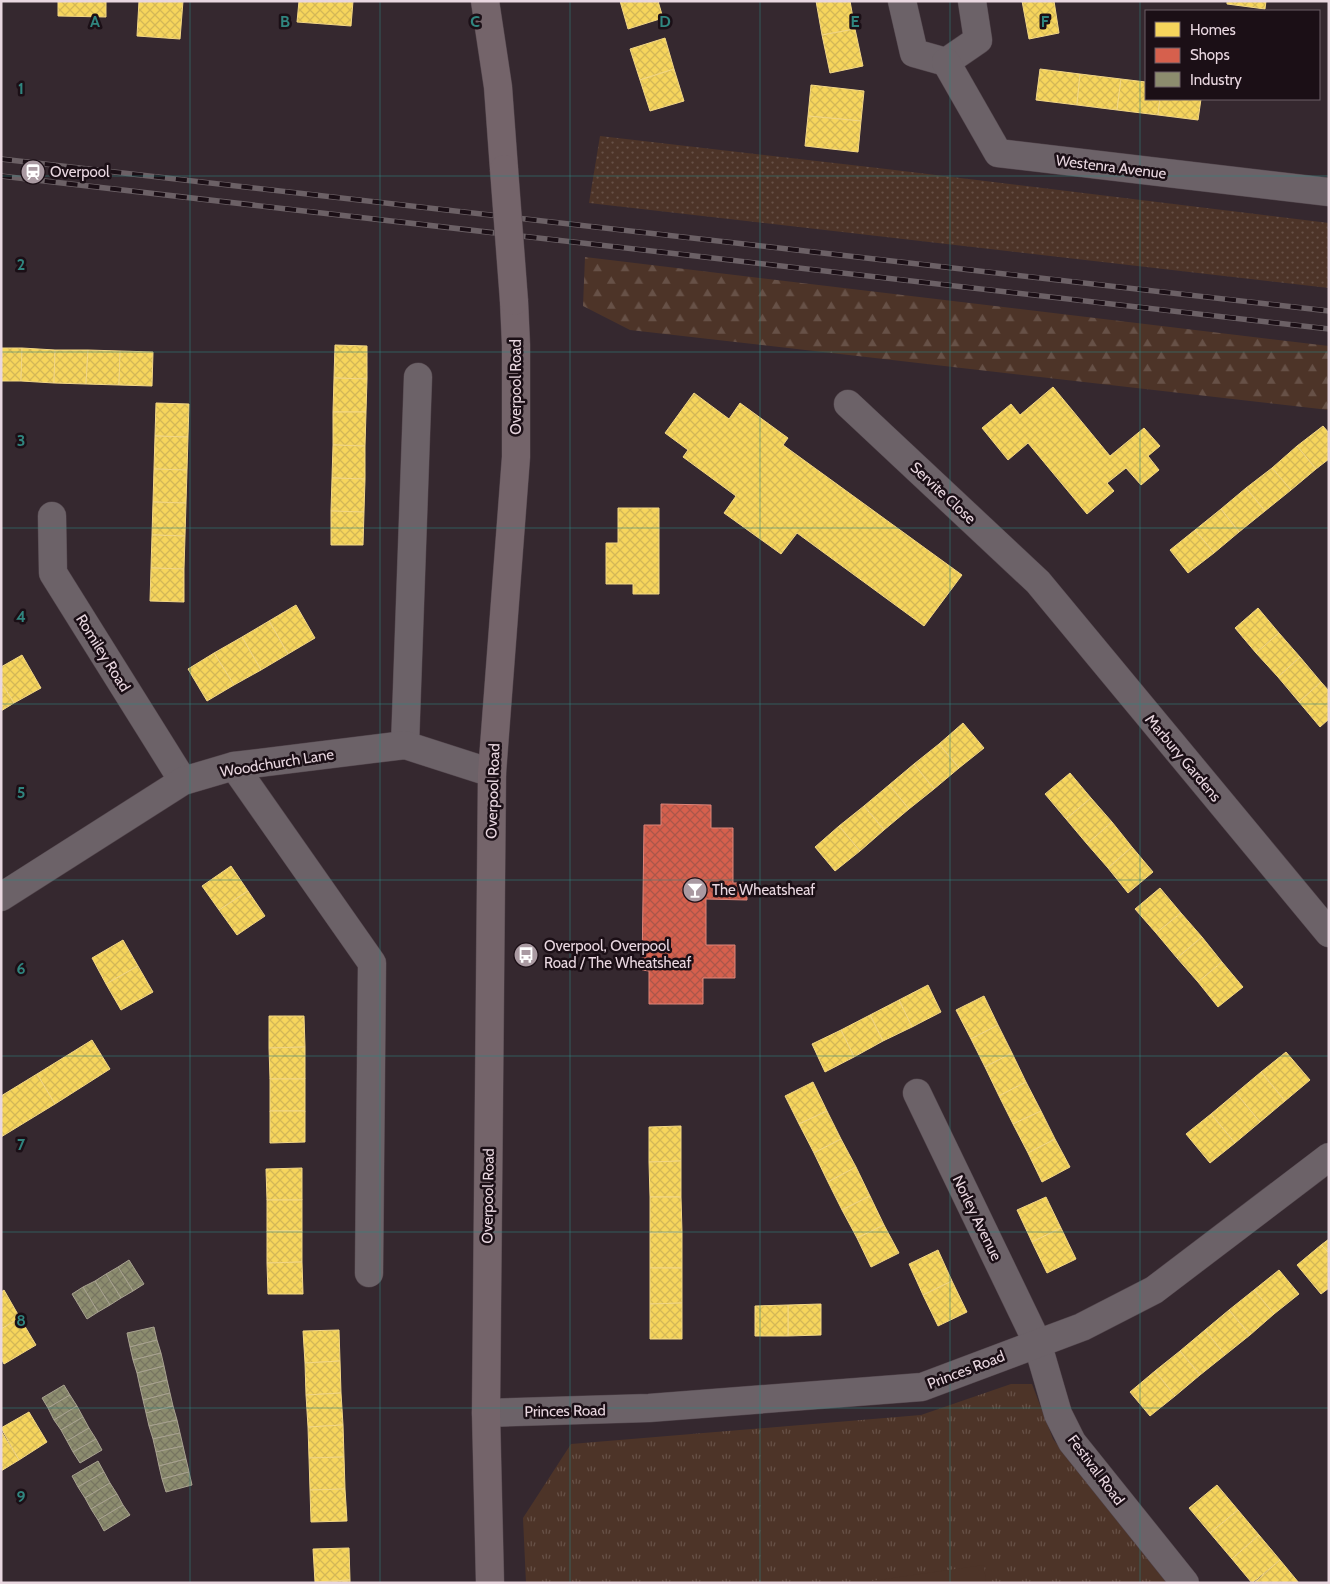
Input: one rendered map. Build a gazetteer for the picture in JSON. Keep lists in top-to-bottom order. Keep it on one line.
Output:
{"streets":{"main road":["Overpool Road"],"street":["Westenra Avenue","Servite Close","Romiley Road","Marbury Gardens","Woodchurch Lane","Norley Avenue","Princes Road","Festival Road"]},"crossings":[["Overpool Road","Woodchurch Lane"],["Overpool Road","Princes Road"],["Servite Close","Marbury Gardens"],["Romiley Road","Woodchurch Lane"],["Norley Avenue","Princes Road"],["Norley Avenue","Festival Road"],["Princes Road","Festival Road"]],"places":{"station":["Overpool"],"bar":["The Wheatsheaf"],"bus stop":["Overpool, Overpool Road / The Wheatsheaf"]},"legend":["Homes","Shops","Industry"],"grid":{"columns":["A","B","C","D","E","F"],"rows":["1","2","3","4","5","6","7","8","9"]}}
